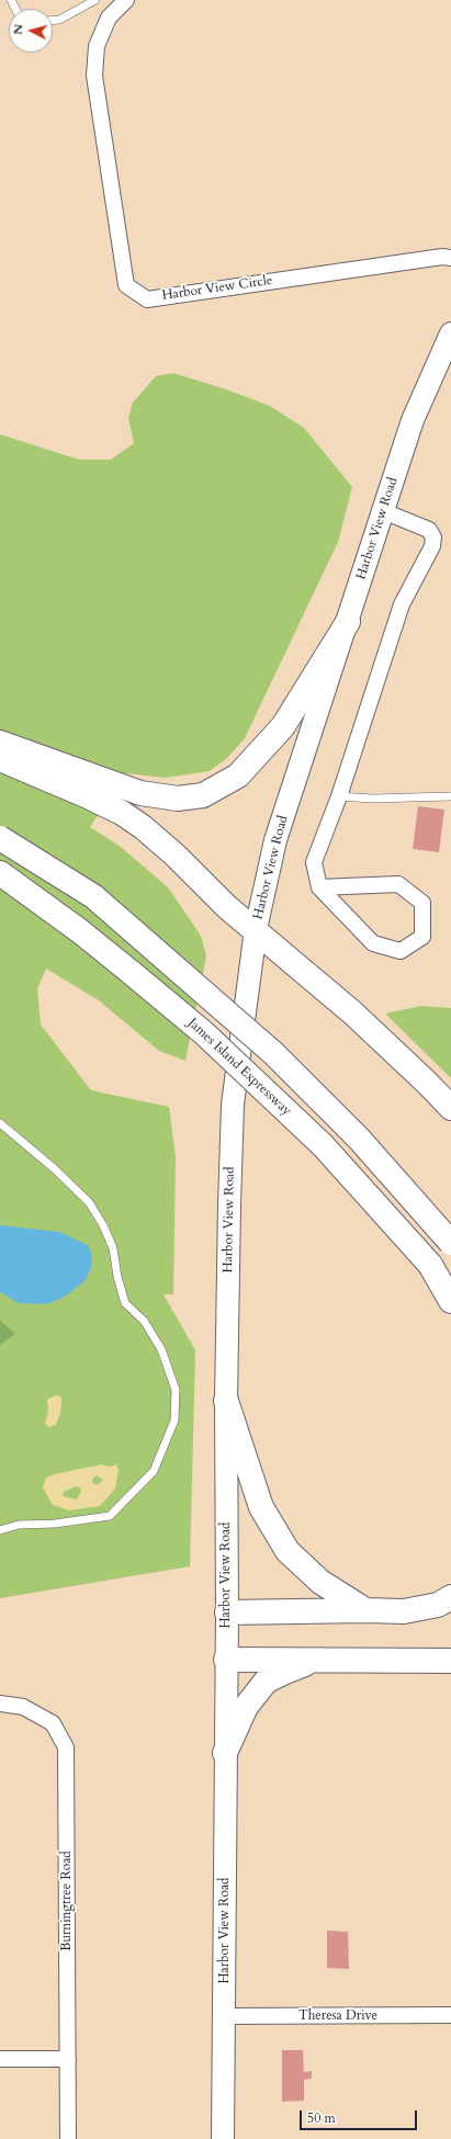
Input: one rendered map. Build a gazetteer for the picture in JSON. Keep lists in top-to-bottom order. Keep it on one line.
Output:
{"streets":{"highway":["James Island Expressway"],"main road":["Harbor View Road"],"street":["Harbor View Circle","Burningtree Road","Theresa Drive"]},"crossings":[["Harbor View Road","Theresa Drive"]],"scale_bar":"50 m","north":"left"}
